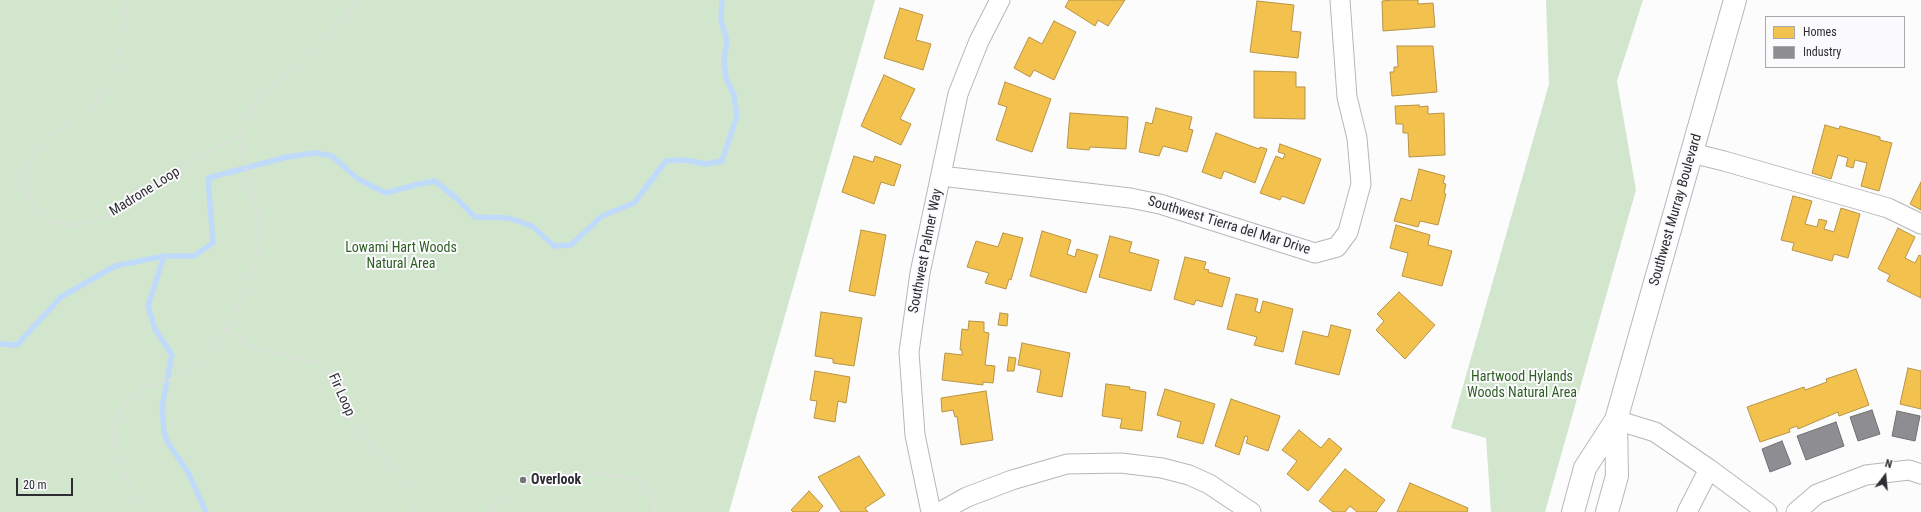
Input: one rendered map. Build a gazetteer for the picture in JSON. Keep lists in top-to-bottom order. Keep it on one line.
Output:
{"streets":{"main road":["Southwest Murray Boulevard"],"street":["Southwest Tierra del Mar Drive","Southwest Palmer Way"],"path":["Madrone Loop","Fir Loop"]},"crossings":[["Southwest Tierra del Mar Drive","Southwest Palmer Way"]],"parks":["Lowami Hart Woods Natural Area","Hartwood Hylands Woods Natural Area"],"places":["Overlook"],"legend":["Homes","Industry"],"scale_bar":"20 m","north":"top"}
